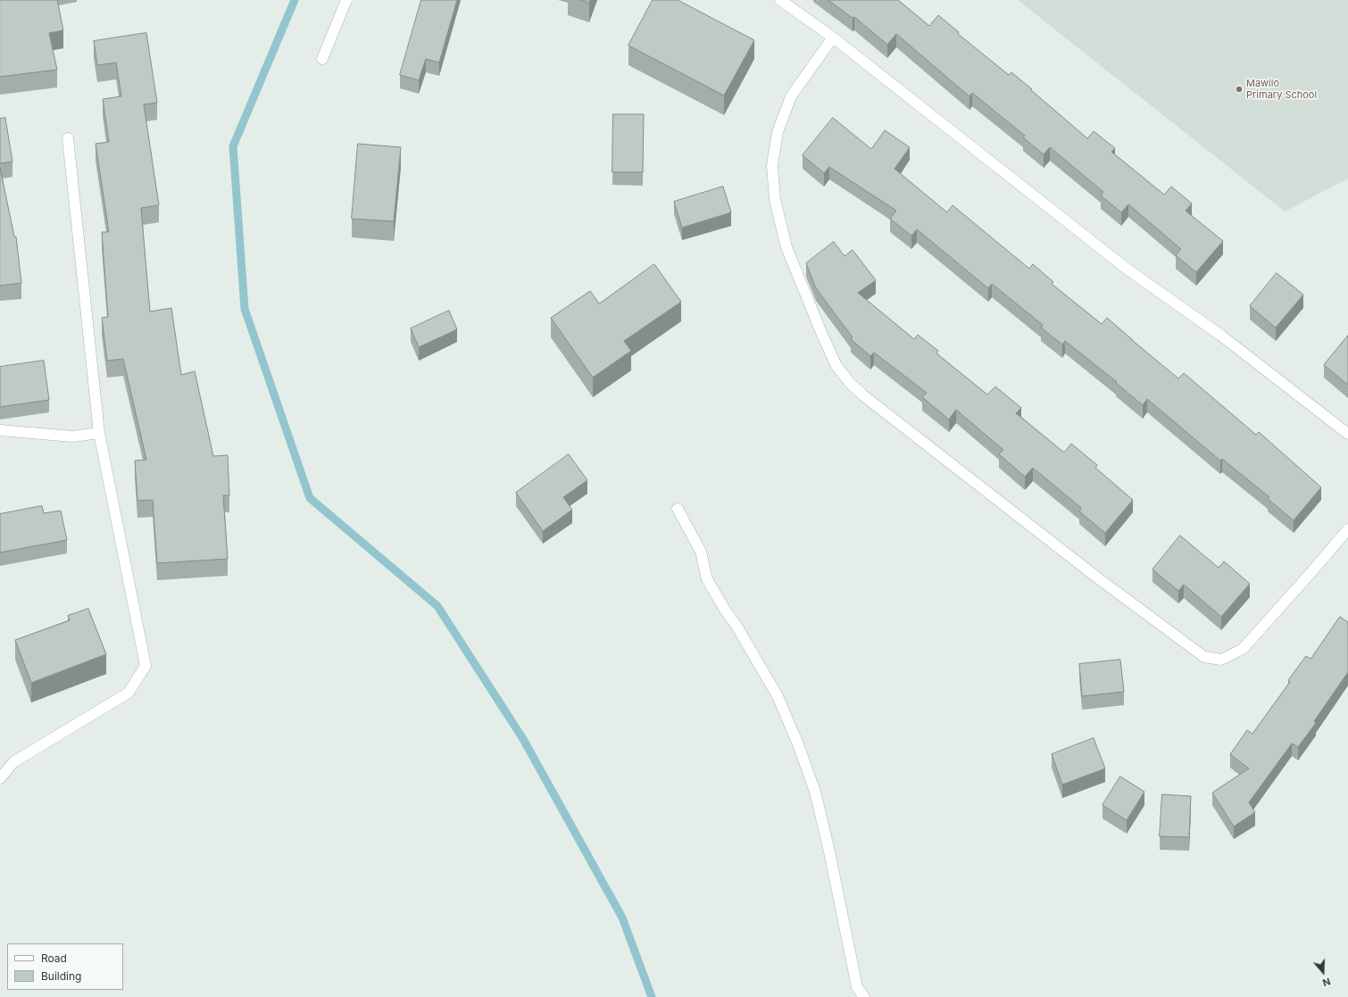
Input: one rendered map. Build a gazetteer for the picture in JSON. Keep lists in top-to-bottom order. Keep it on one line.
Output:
{"places":["Mawilo Primary School"],"legend":["Road","Building"],"north":"bottom"}
